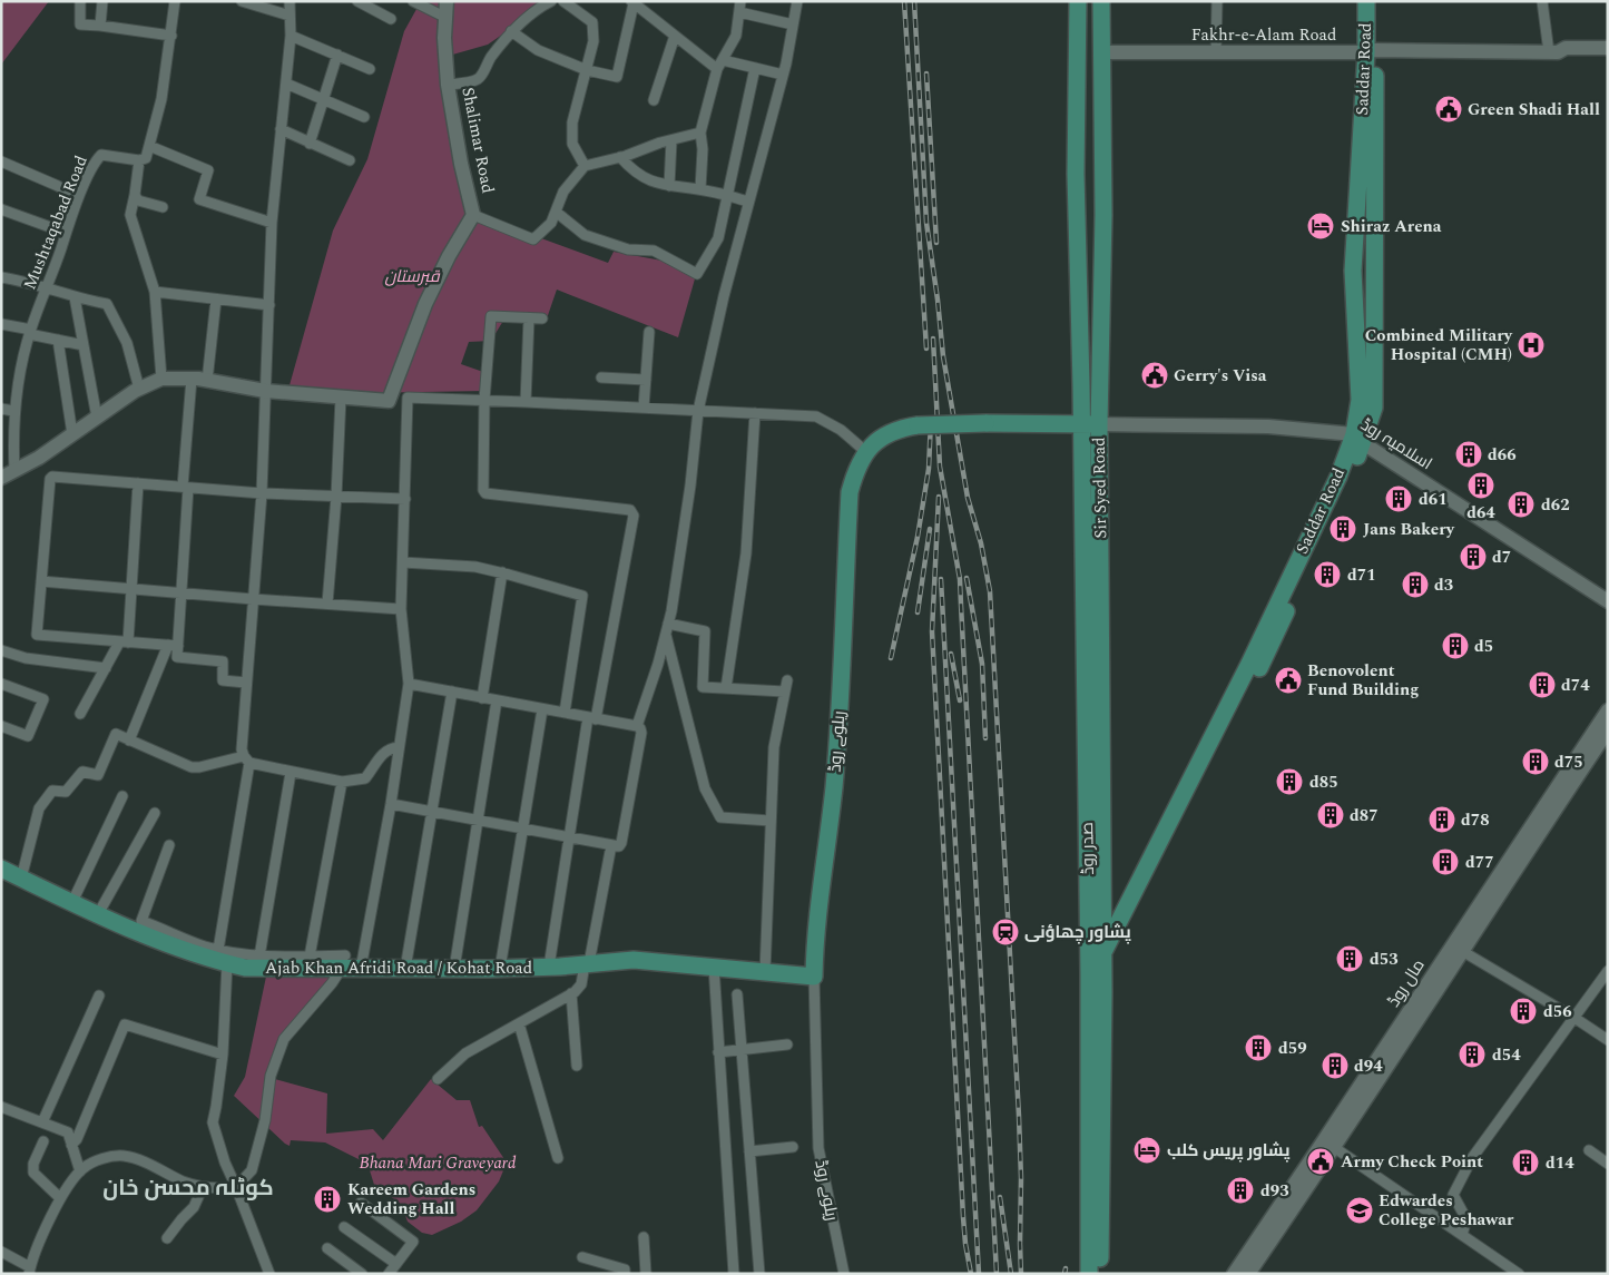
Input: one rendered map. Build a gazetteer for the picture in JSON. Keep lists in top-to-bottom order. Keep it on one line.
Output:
{"streets":{"main road":["Saddar Road","Sir Syed Road","ریلوے روڈ","صدر روڈ","Ajab Khan Afridi Road / Kohat Road"],"street":["Fakhr-e-Alam Road","Shalimar Road","Mushtaqabad Road","اسلامیہ روڈ","مال روڈ"]},"crossings":[["Fakhr-e-Alam Road","Saddar Road"],["Fakhr-e-Alam Road","Sir Syed Road"],["Saddar Road","اسلامیہ روڈ"],["Saddar Road","Sir Syed Road"],["Saddar Road","صدر روڈ"],["اسلامیہ روڈ","Sir Syed Road"],["اسلامیہ روڈ","ریلوے روڈ"],["Sir Syed Road","ریلوے روڈ"],["ریلوے روڈ","صدر روڈ"],["ریلوے روڈ","Ajab Khan Afridi Road / Kohat Road"]],"districts":["کوٹلہ محسن خان"],"parks":["قبرستان","Bhana Mari Graveyard"],"places":{"public building":["Green Shadi Hall","Gerry's Visa","Benovolent Fund Building","Army Check Point"],"hotel":["Shiraz Arena","پشاور پریس کلب"],"hospital":["Combined Military Hospital (CMH)"],"building":["d66","d64","d61","d62","Jans Bakery","d7","d71","d3","d5","d74","d75","d85","d87","d78","d77","d53","d56","d59","d54","d94","d14","d93","Kareem Gardens Wedding Hall"],"station":["پشاور چھاؤنی"],"school or university":["Edwardes College Peshawar"]}}
